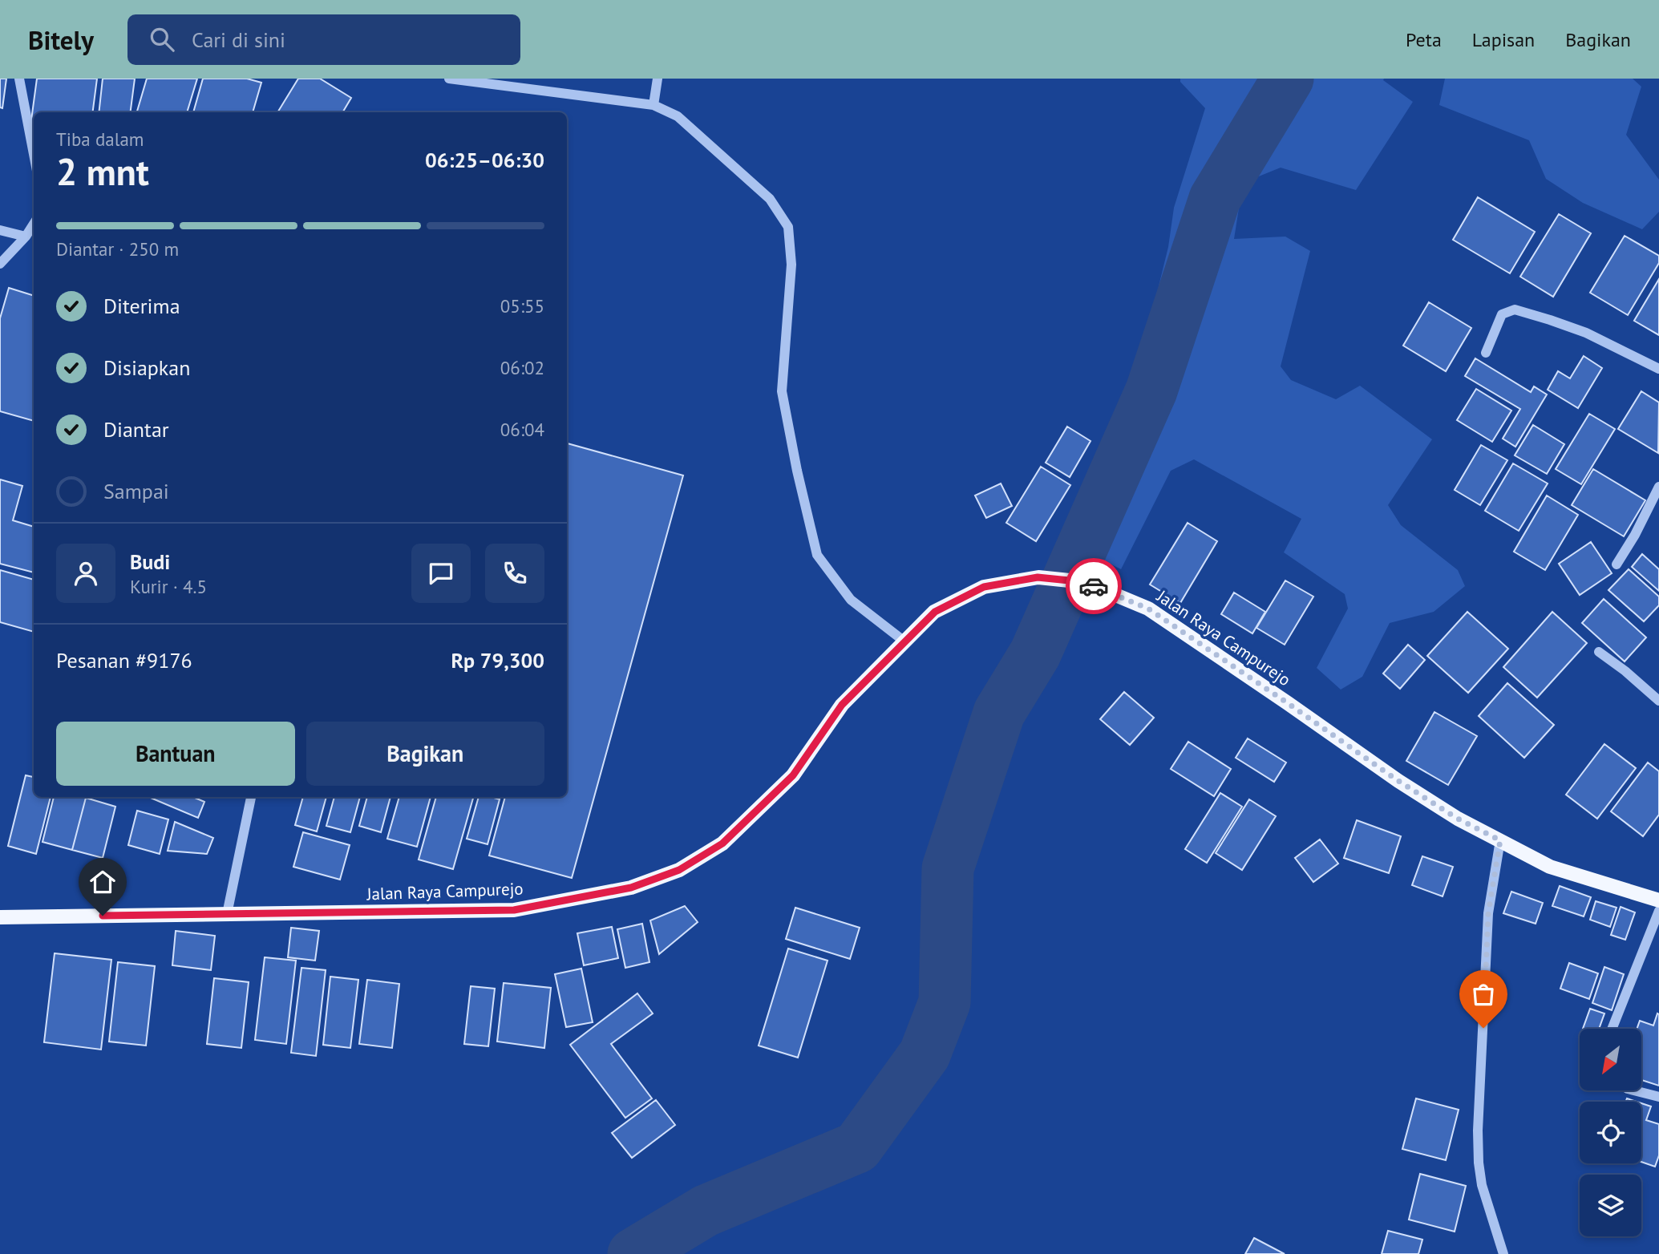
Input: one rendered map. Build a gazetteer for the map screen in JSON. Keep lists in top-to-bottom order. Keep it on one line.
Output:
{"streets":{"main road":["Jalan Raya Campurejo"]},"north":"bottom left","page":{"header":"Bitely","search":"Cari di sini","nav":["Peta","Lapisan","Bagikan"],"heading":["2 mnt","Tiba dalam","06:25–06:30"],"panel":["Budi","Kurir · 4.5","Pesanan #9176","Rp 79,300"],"bar":"Diantar · 250 m","list":[["Diterima","05:55"],["Disiapkan","06:02"],["Diantar","06:04"],"Sampai"],"buttons":["Bantuan","Bagikan"]}}
